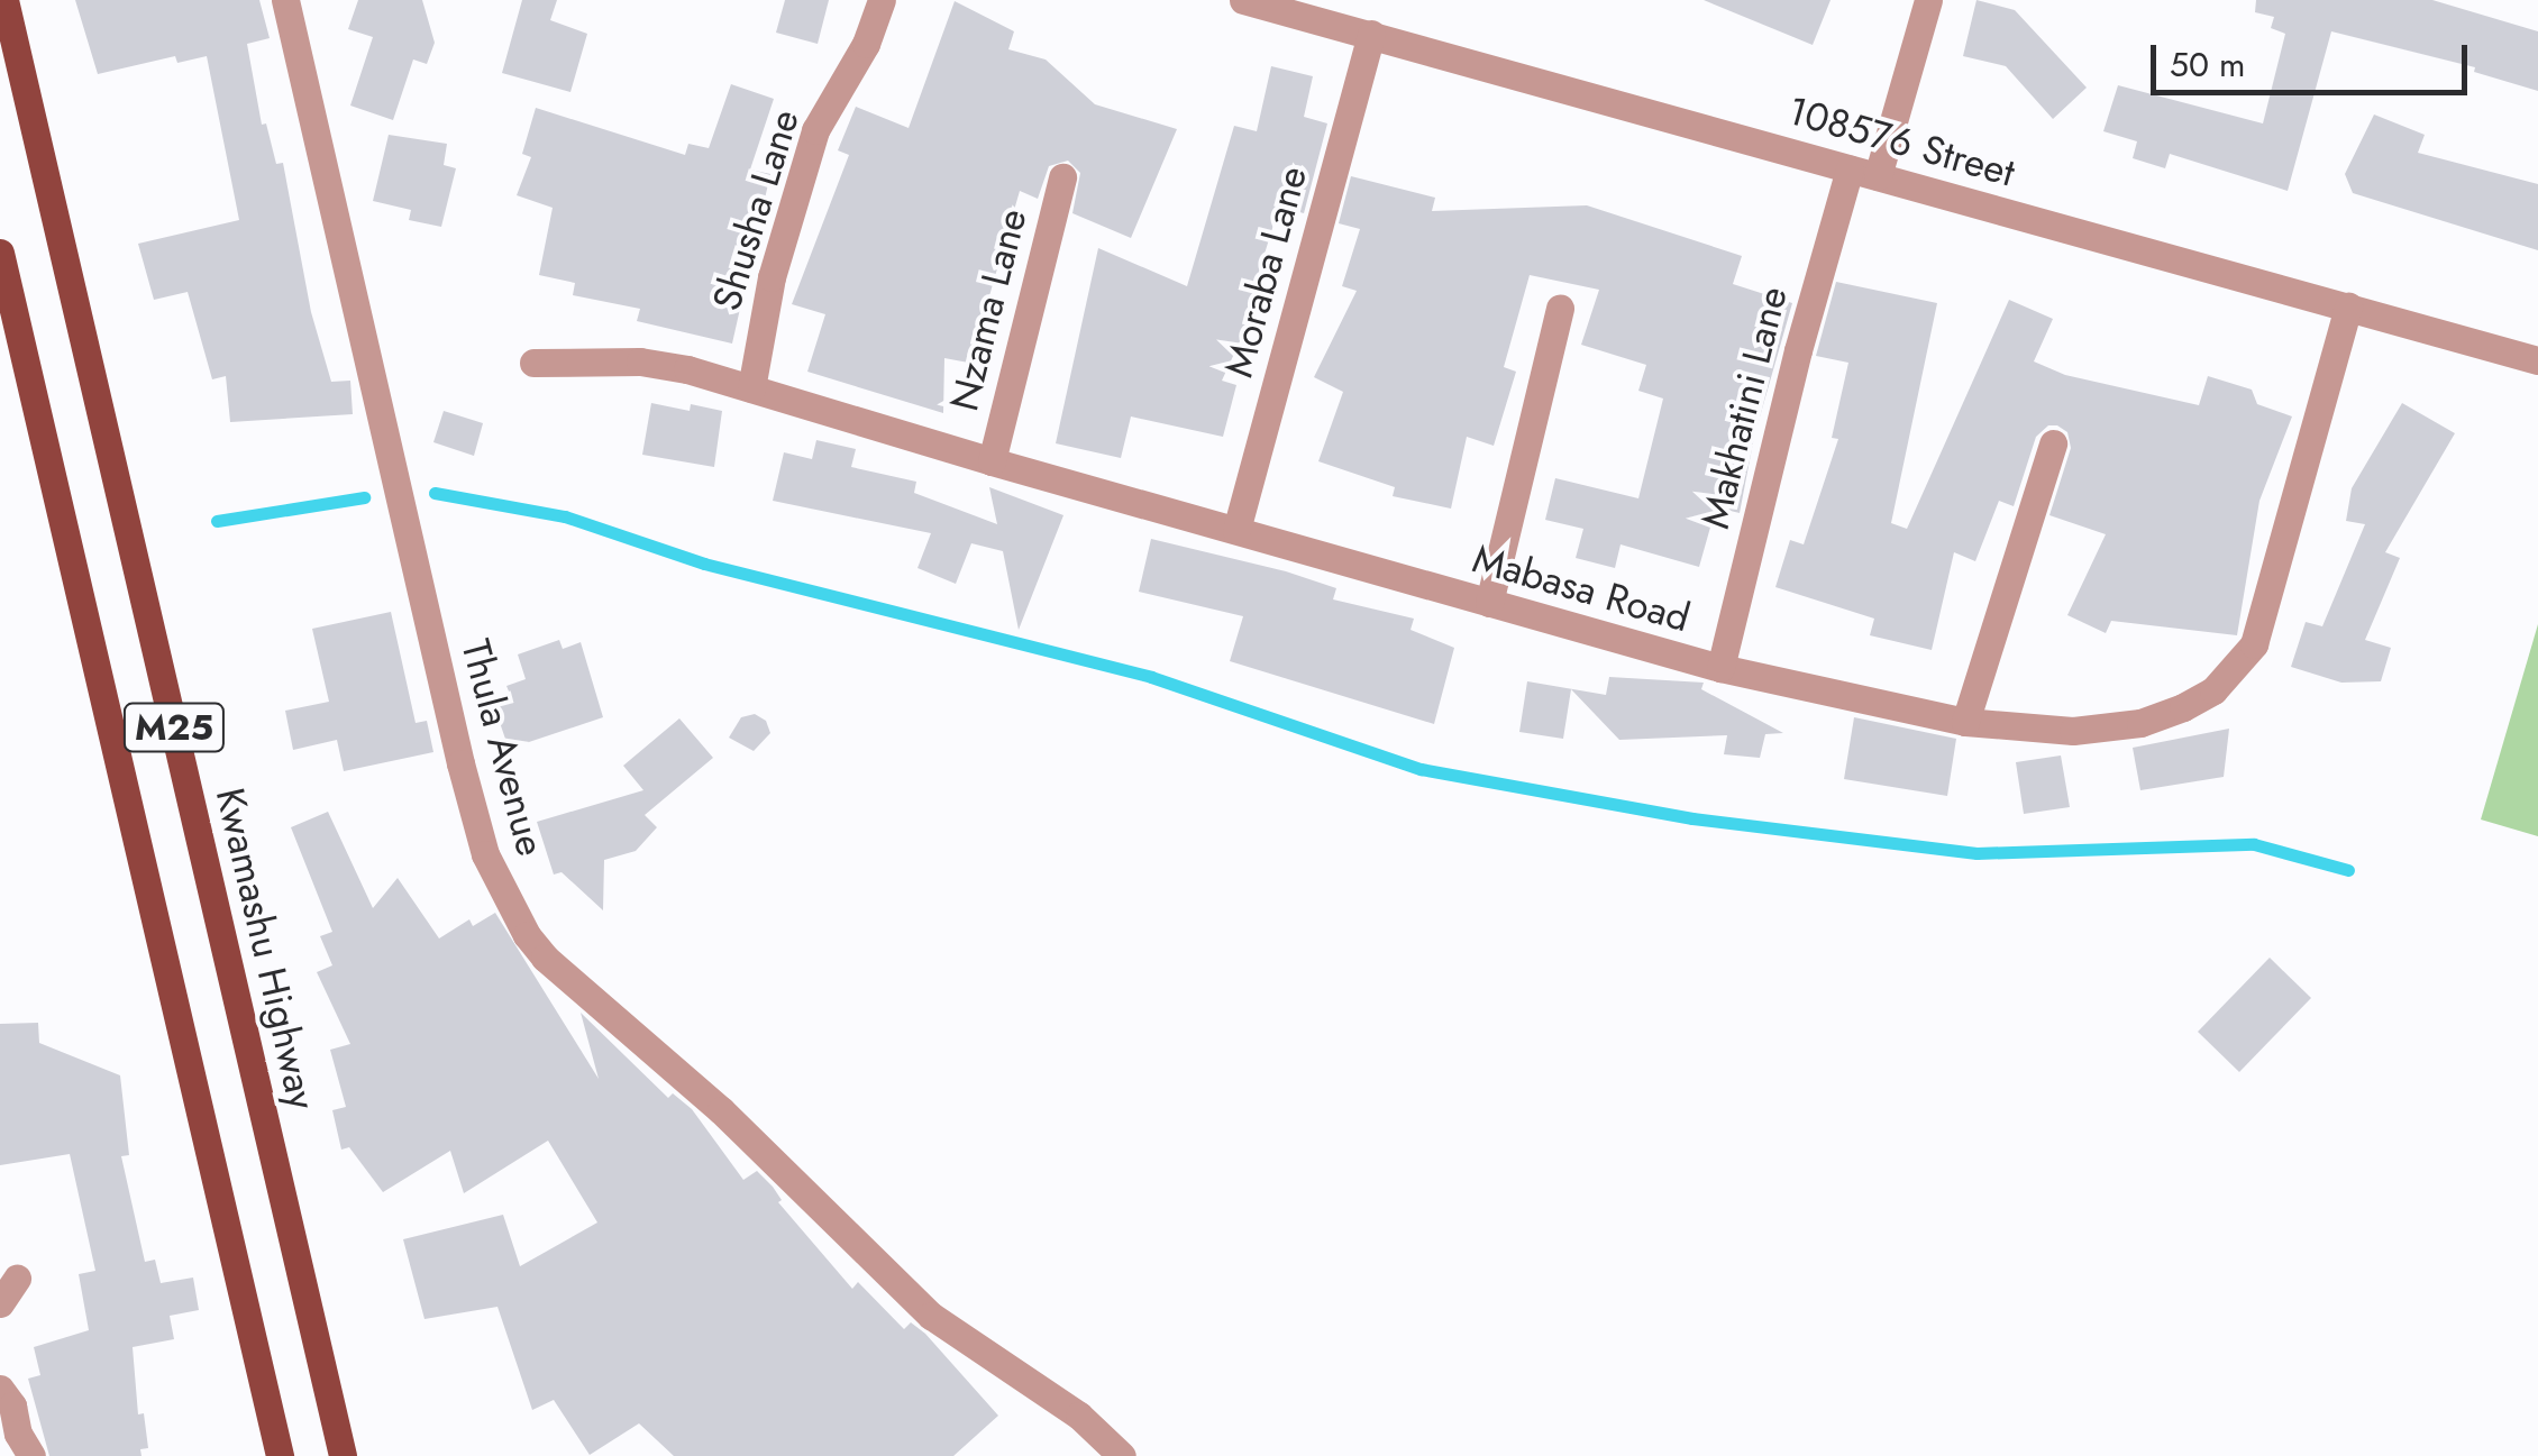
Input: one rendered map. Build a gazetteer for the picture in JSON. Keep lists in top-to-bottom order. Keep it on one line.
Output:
{"streets":{"main road":["M25","Kwamashu Highway"],"street":["108576 Street","Shusha Lane","Moraba Lane","Nzama Lane","Makhatini Lane","Mabasa Road","Thula Avenue"]},"crossings":[["108576 Street","Moraba Lane"],["108576 Street","Makhatini Lane"],["108576 Street","Mabasa Road"],["Shusha Lane","Mabasa Road"],["Moraba Lane","Mabasa Road"],["Nzama Lane","Mabasa Road"],["Makhatini Lane","Mabasa Road"]],"scale_bar":"50 m"}
